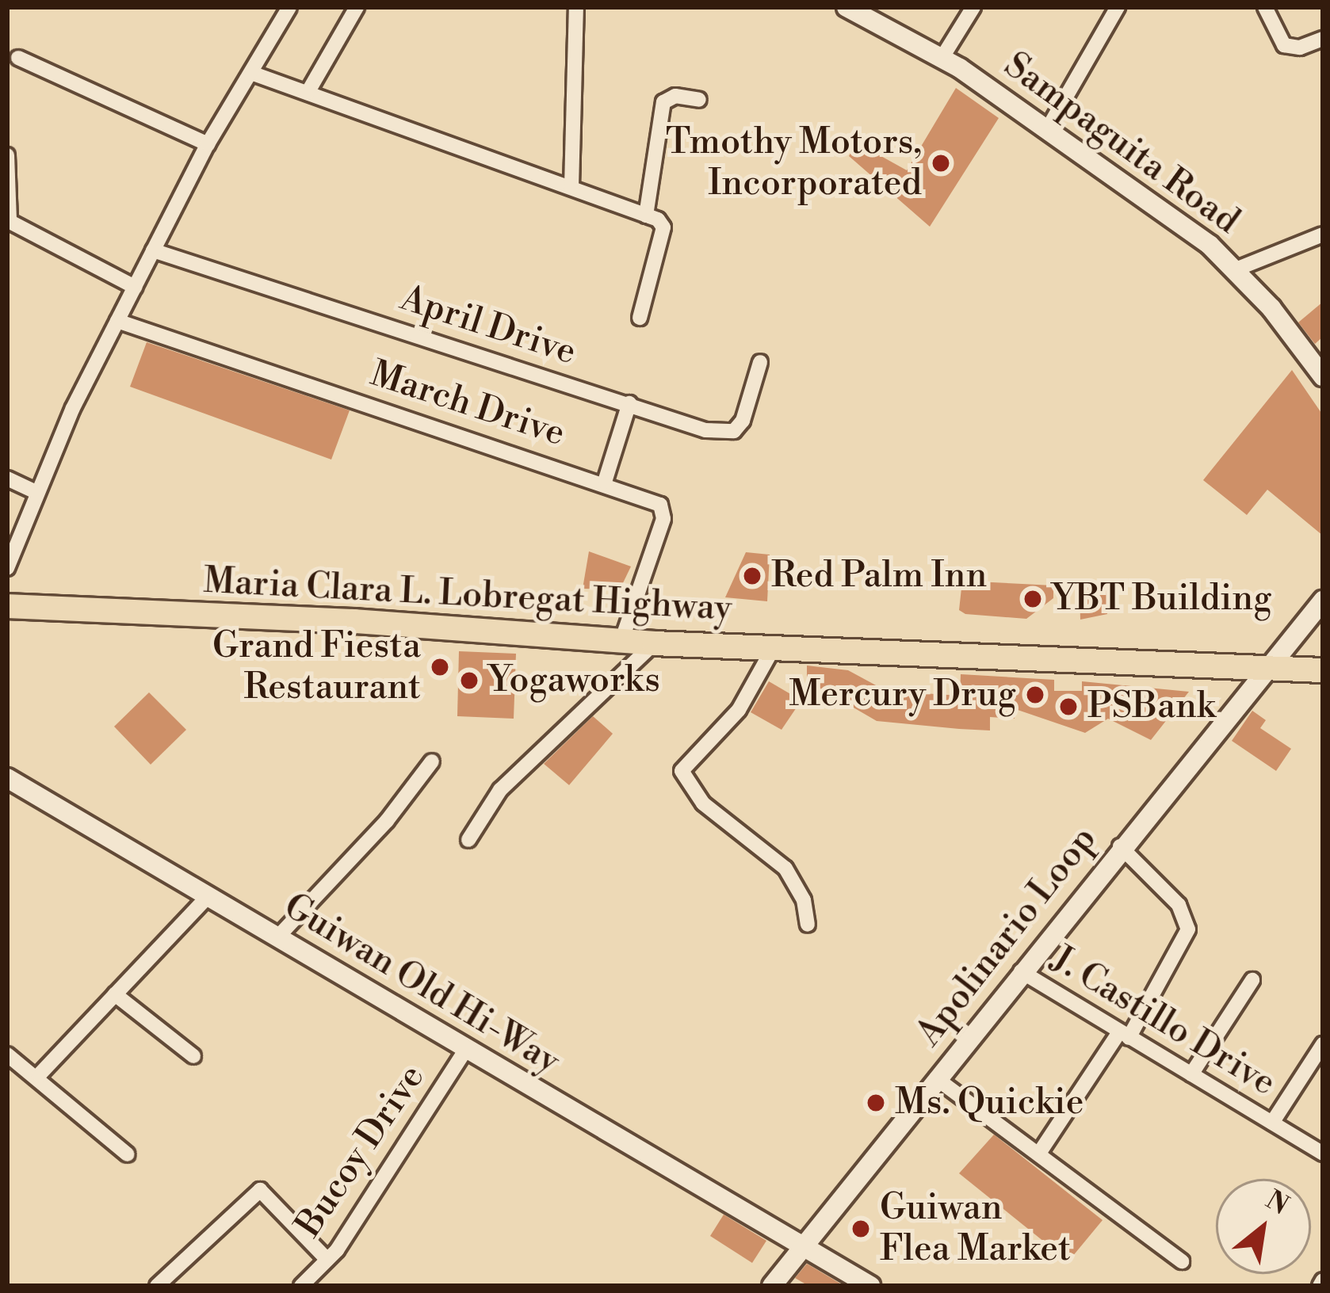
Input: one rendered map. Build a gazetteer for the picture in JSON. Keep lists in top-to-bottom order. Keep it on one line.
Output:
{"streets":{"highway":["Maria Clara L. Lobregat Highway"],"street":["Sampaguita Road","April Drive","March Drive","Apolinario Loop","Guiwan Old Hi-Way","J. Castillo Drive","Bucoy Drive"]},"crossings":[["March Drive","Maria Clara L. Lobregat Highway"],["Maria Clara L. Lobregat Highway","Apolinario Loop"],["Apolinario Loop","Guiwan Old Hi-Way"],["Apolinario Loop","J. Castillo Drive"],["Guiwan Old Hi-Way","Bucoy Drive"]],"places":["Tmothy Motors, Incorporated","Red Palm Inn","YBT Building","Grand Fiesta Restaurant","Yogaworks","Mercury Drug","PSBank","Ms. Quickie","Guiwan Flea Market"],"north":"top right"}
